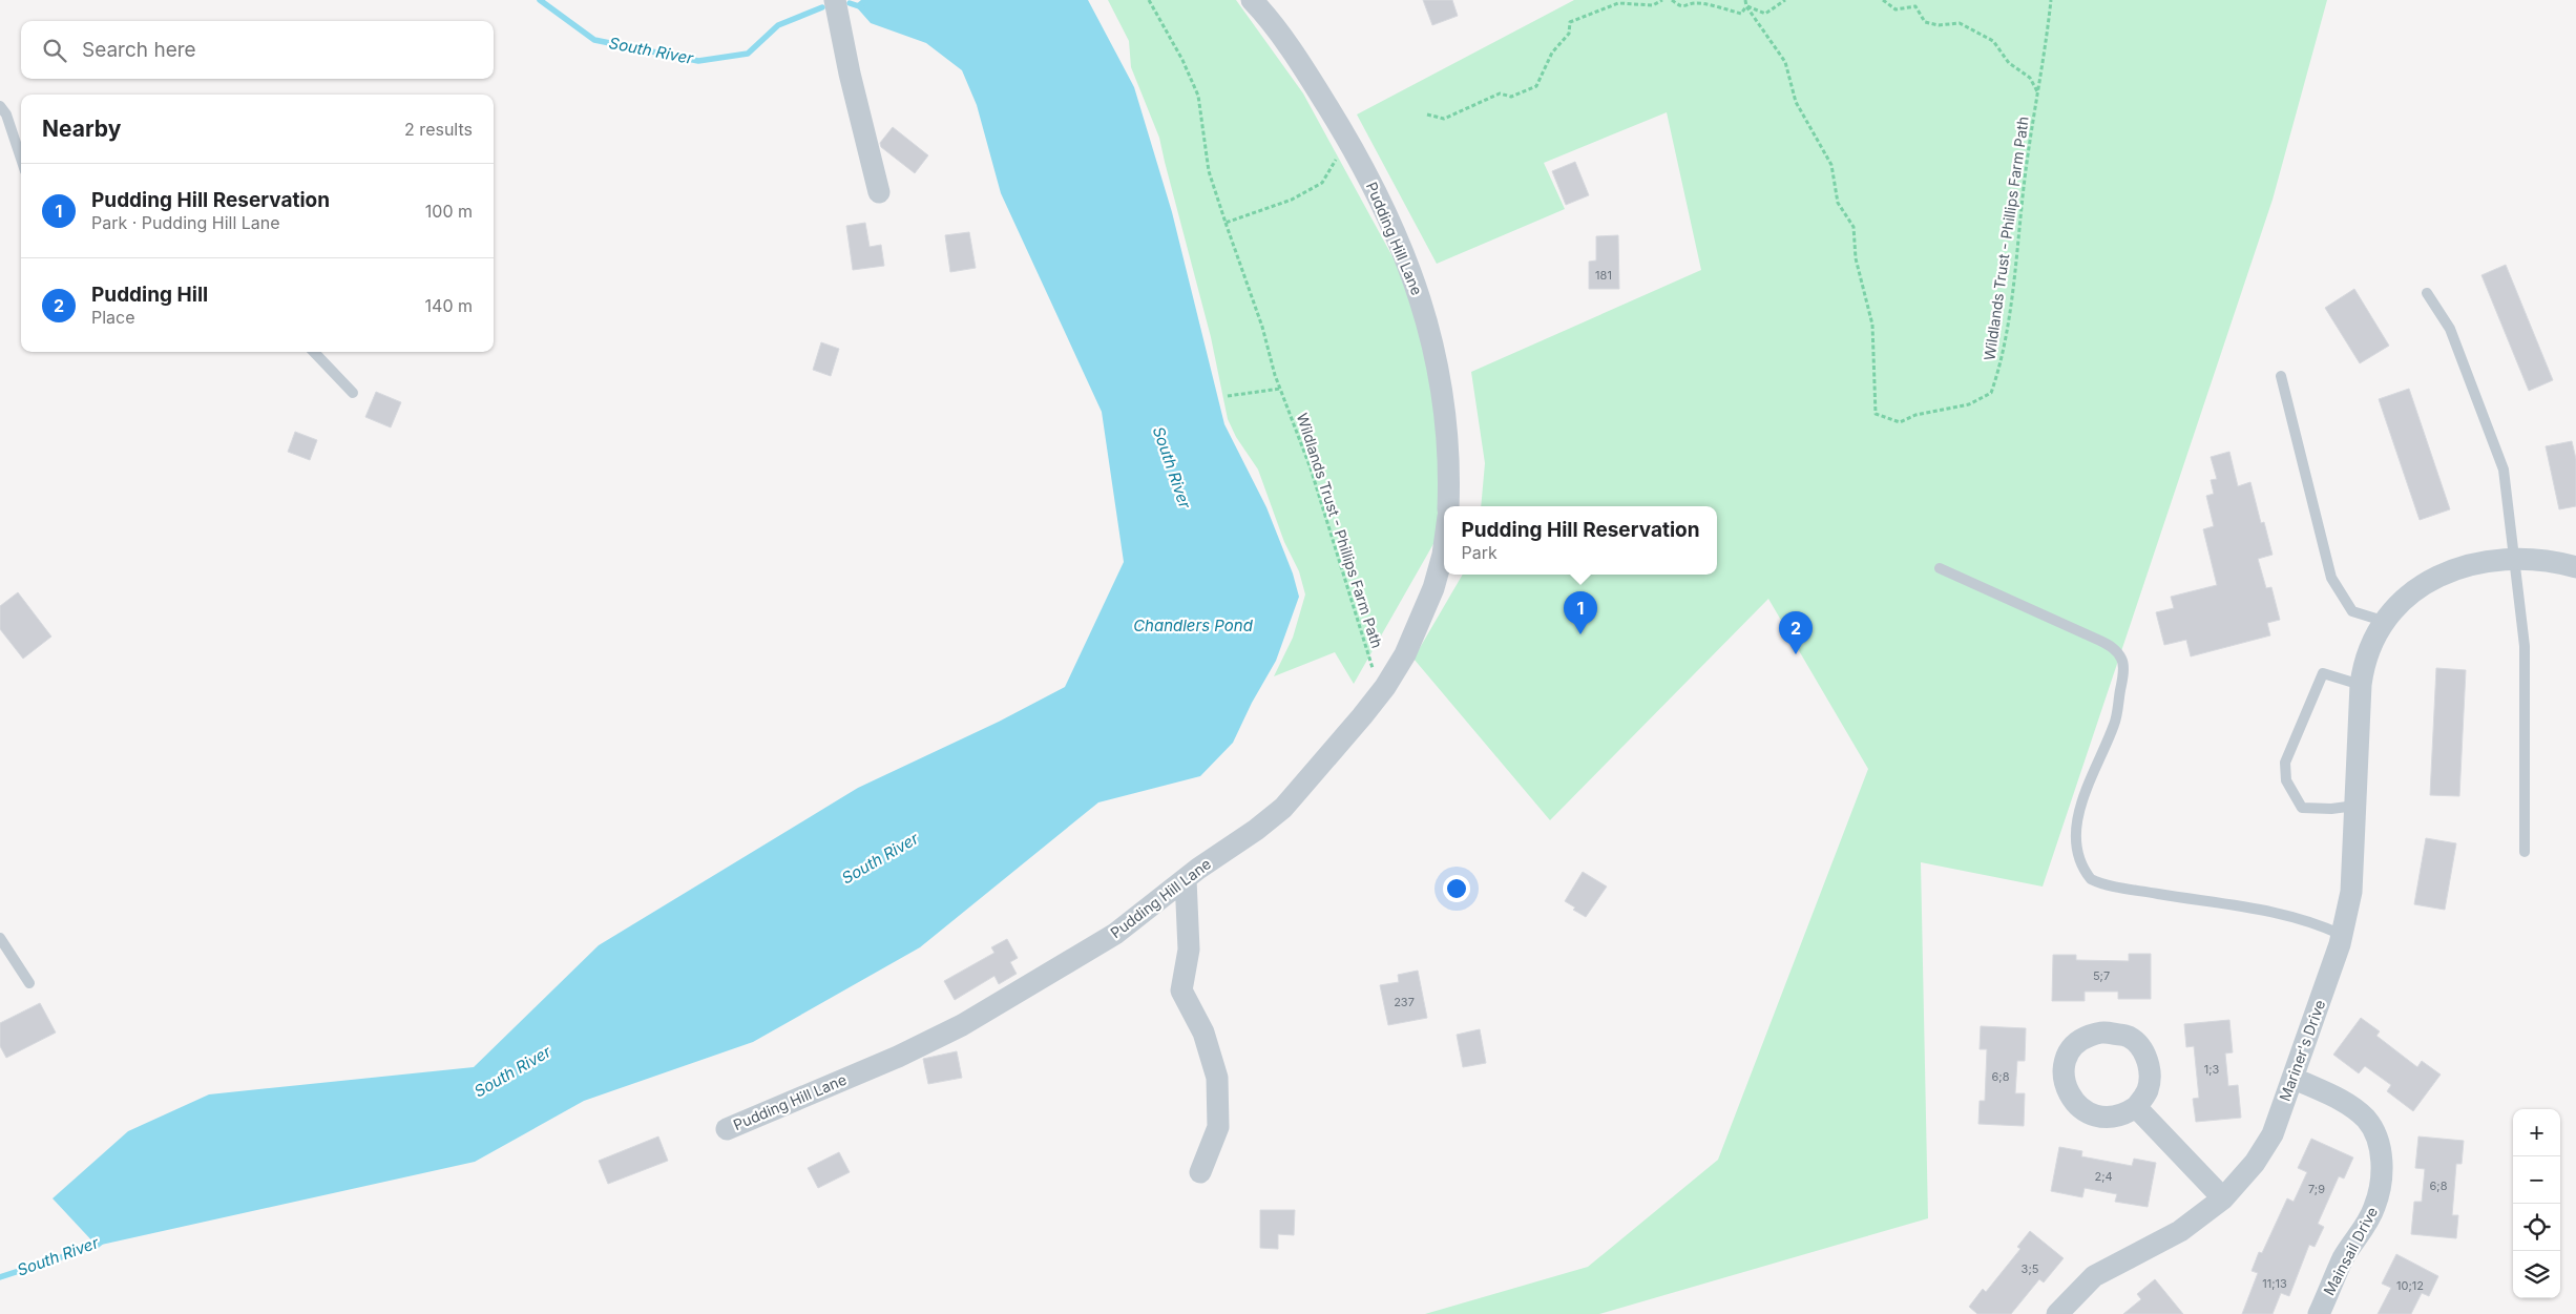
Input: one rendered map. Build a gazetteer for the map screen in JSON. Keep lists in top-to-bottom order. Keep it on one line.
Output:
{"streets":{"street":["Pudding Hill Lane","Mariner's Drive","Mainsail Drive"],"path":["Wildlands Trust - Phillips Farm Path"]},"crossings":[["Mariner's Drive","Mainsail Drive"]],"water":["South River","Chandlers Pond"],"house_numbers":["181","5;7","237","1;3","6;8","2;4","6;8","7;9","3;5","11;13","10;12"],"page":{"search":"Search here","heading":["Nearby","2 results"],"list":[{"mark":"1","name":"Pudding Hill Reservation","note":"Park · Pudding Hill Lane","value":"100 m"},{"mark":"2","name":"Pudding Hill","note":"Place","value":"140 m"}],"popup":["Pudding Hill Reservation","Park"],"pins":["1","2"],"map_buttons":["+","−"]}}
